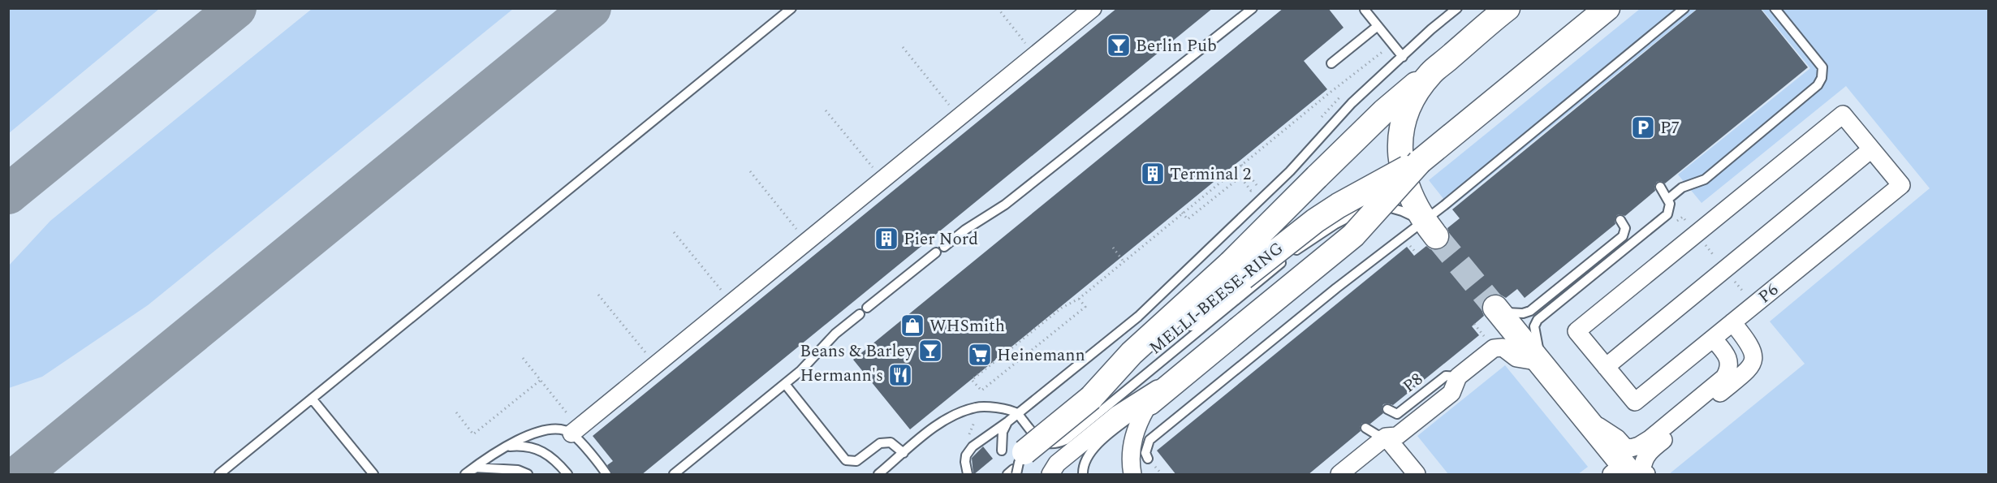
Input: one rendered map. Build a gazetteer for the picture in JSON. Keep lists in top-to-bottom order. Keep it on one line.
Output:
{"streets":{"street":["P6","MELLI-BEESE-RING"],"lane":["P8"]},"places":{"bar":["Berlin Pub","Beans & Barley"],"parking":["P7"],"building":["Terminal 2","Pier Nord"],"shop":["WHSmith"],"supermarket":["Heinemann"],"restaurant":["Hermann's"]}}
